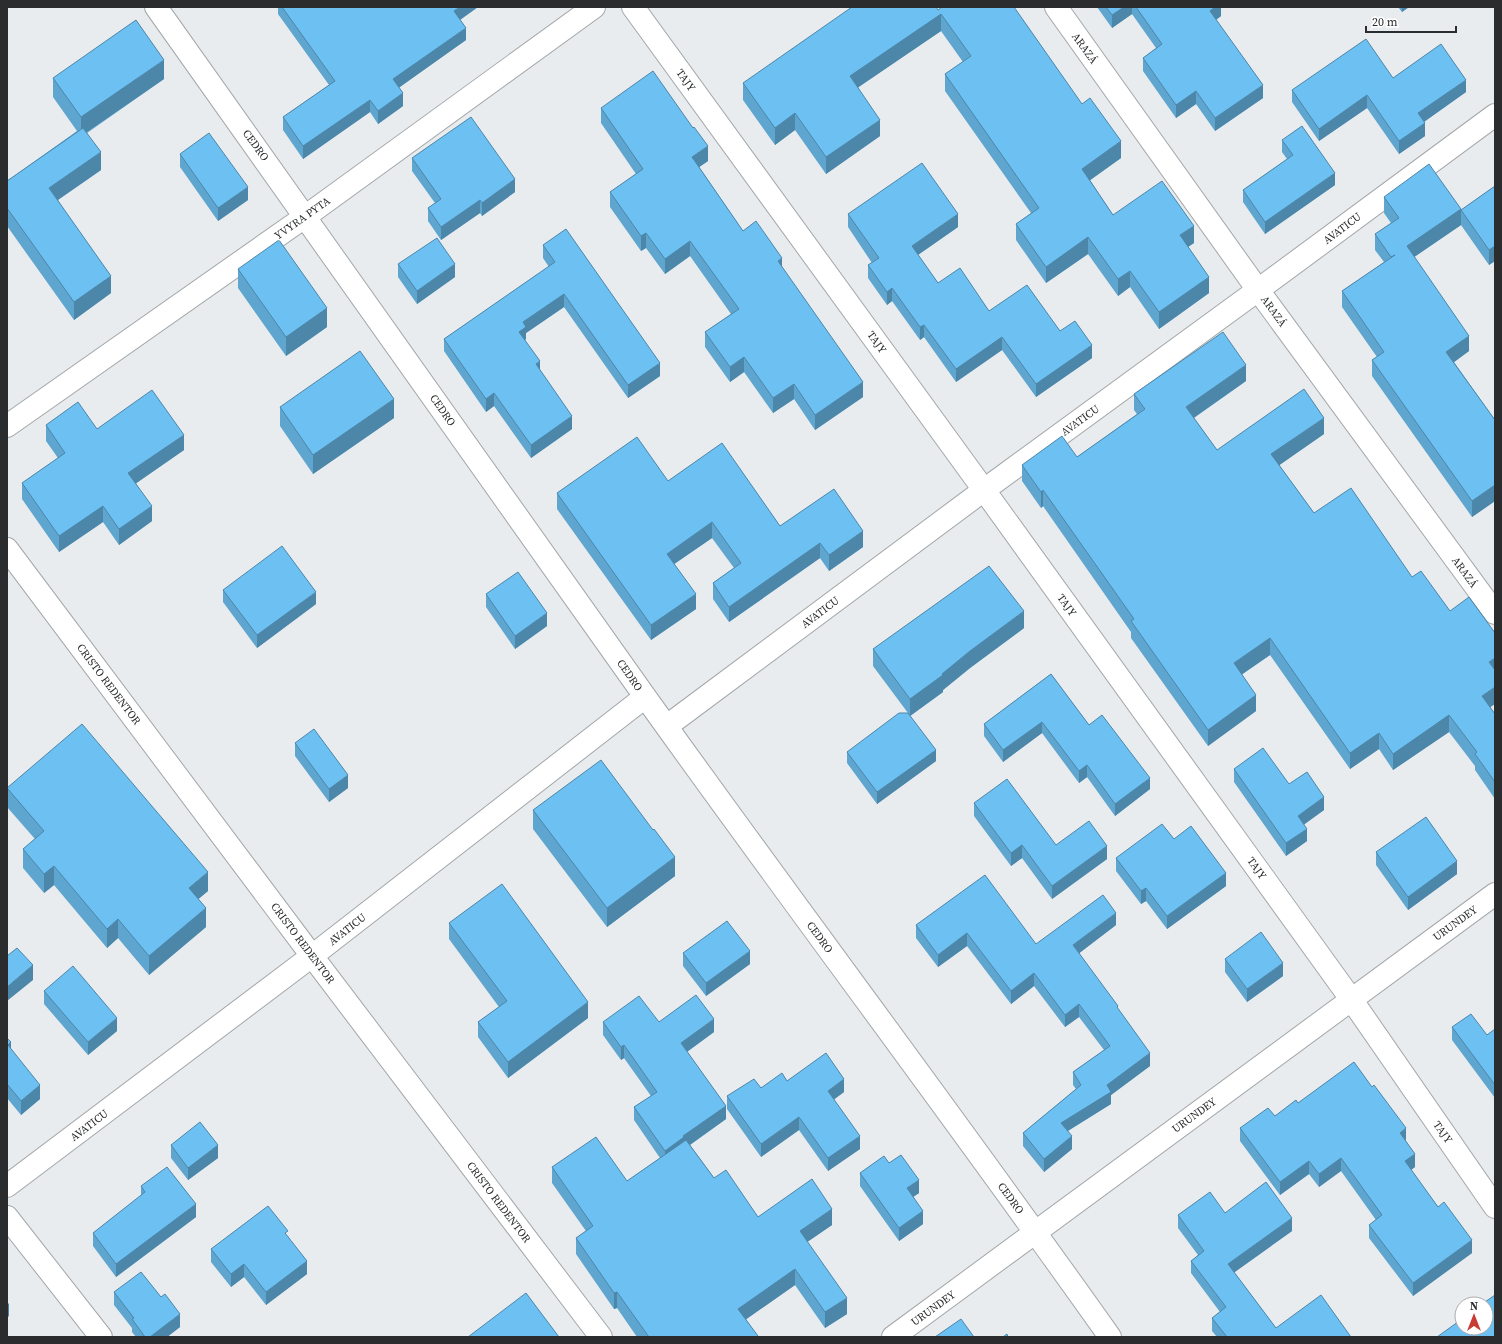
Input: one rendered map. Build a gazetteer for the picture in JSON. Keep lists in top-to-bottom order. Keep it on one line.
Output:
{"streets":{"street":["ARAZÁ","TAJY","CEDRO","YVYRA PYTA","AVATICU","CRISTO REDENTOR","URUNDEY"]},"crossings":[["ARAZÁ","AVATICU"],["TAJY","AVATICU"],["TAJY","URUNDEY"],["CEDRO","YVYRA PYTA"],["CEDRO","AVATICU"],["CEDRO","URUNDEY"],["AVATICU","CRISTO REDENTOR"]],"scale_bar":"20 m","north":"top"}
